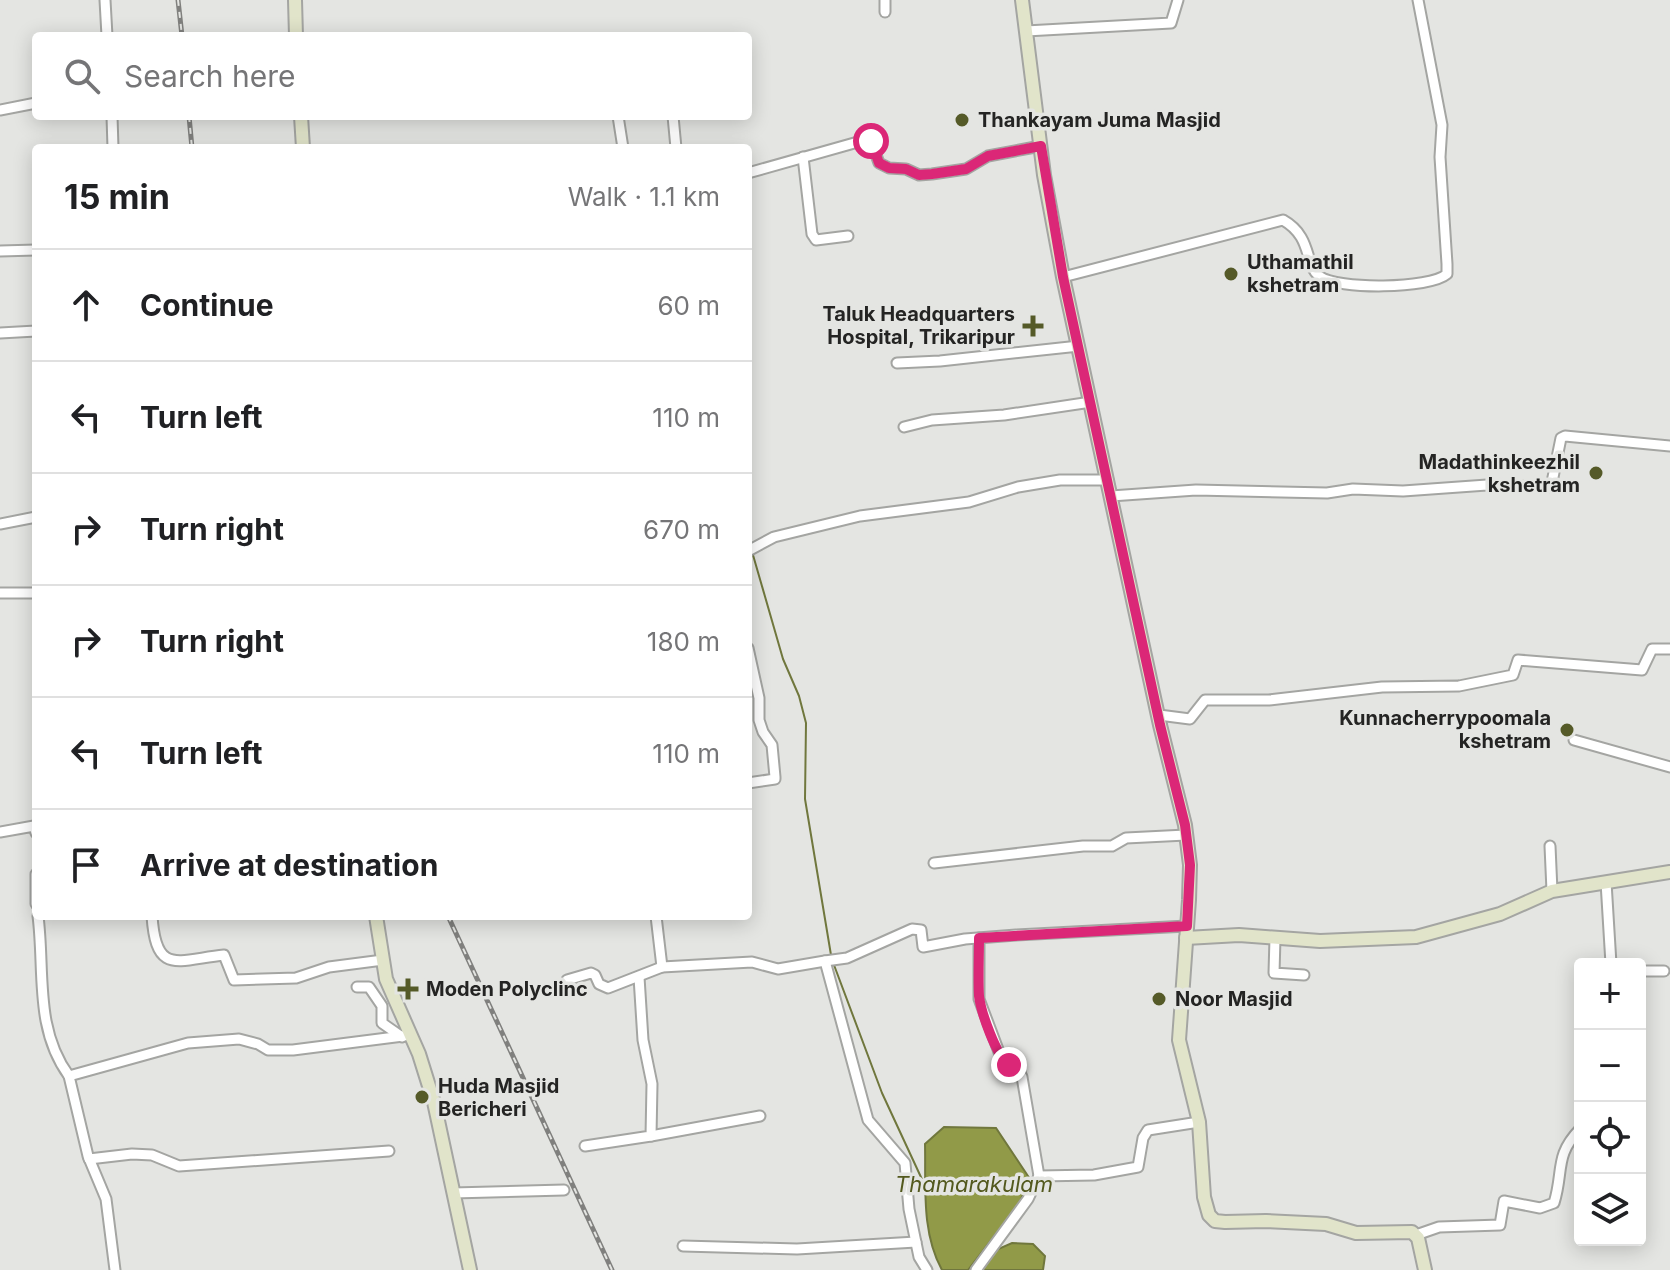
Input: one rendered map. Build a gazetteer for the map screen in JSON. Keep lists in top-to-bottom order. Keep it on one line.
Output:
{"water":["Thamarakulam"],"places":{"other":["Thankayam Juma Masjid","Uthamathil kshetram","Madathinkeezhil kshetram","Kunnacherrypoomala kshetram","Noor Masjid","Huda Masjid Bericheri"],"health":["Taluk Headquarters Hospital, Trikaripur","Moden Polyclinc"]},"page":{"search":"Search here","heading":["15 min","Walk · 1.1 km"],"list":[["Continue","60 m"],["Turn left","110 m"],["Turn right","670 m"],["Turn right","180 m"],["Turn left","110 m"],"Arrive at destination"],"map_buttons":["+","−"]}}
